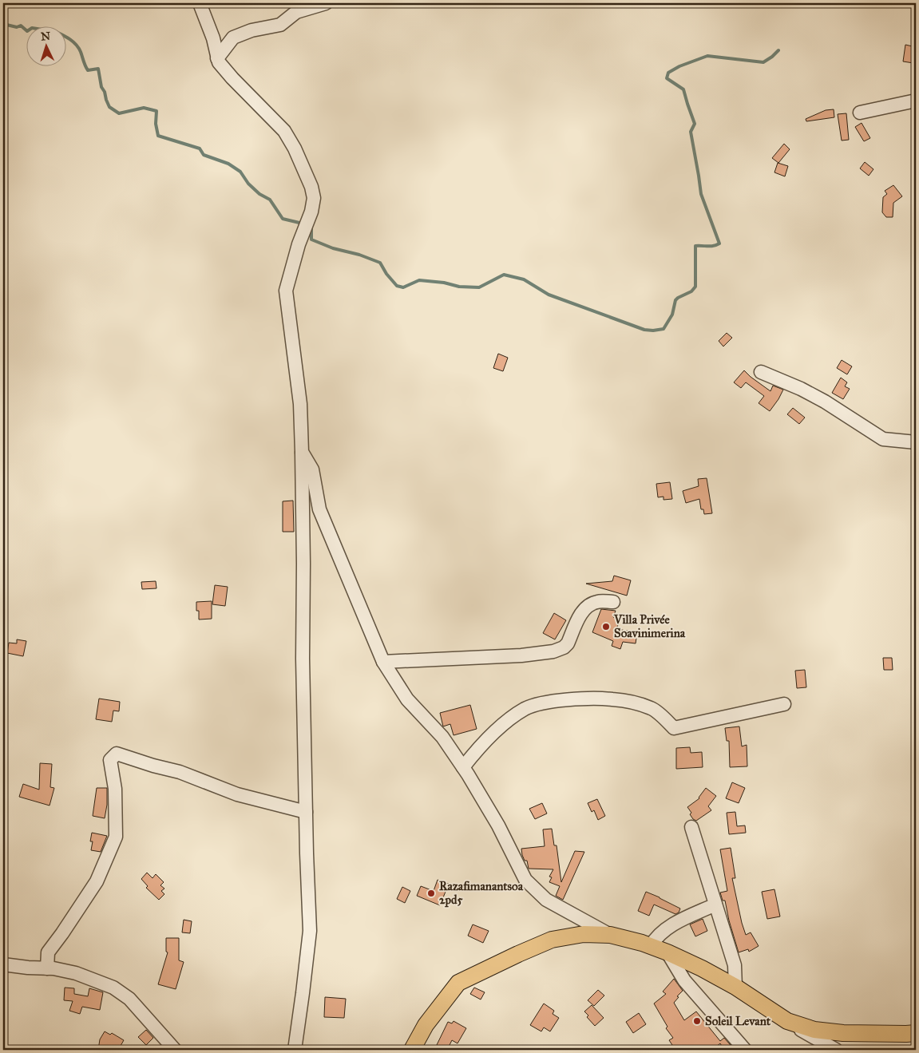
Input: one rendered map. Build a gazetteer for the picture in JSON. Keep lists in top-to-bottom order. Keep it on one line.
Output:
{"places":["Villa Privée Soavinimerina","Razafimanantsoa 2pd5","Soleil Levant"],"north":"top"}
